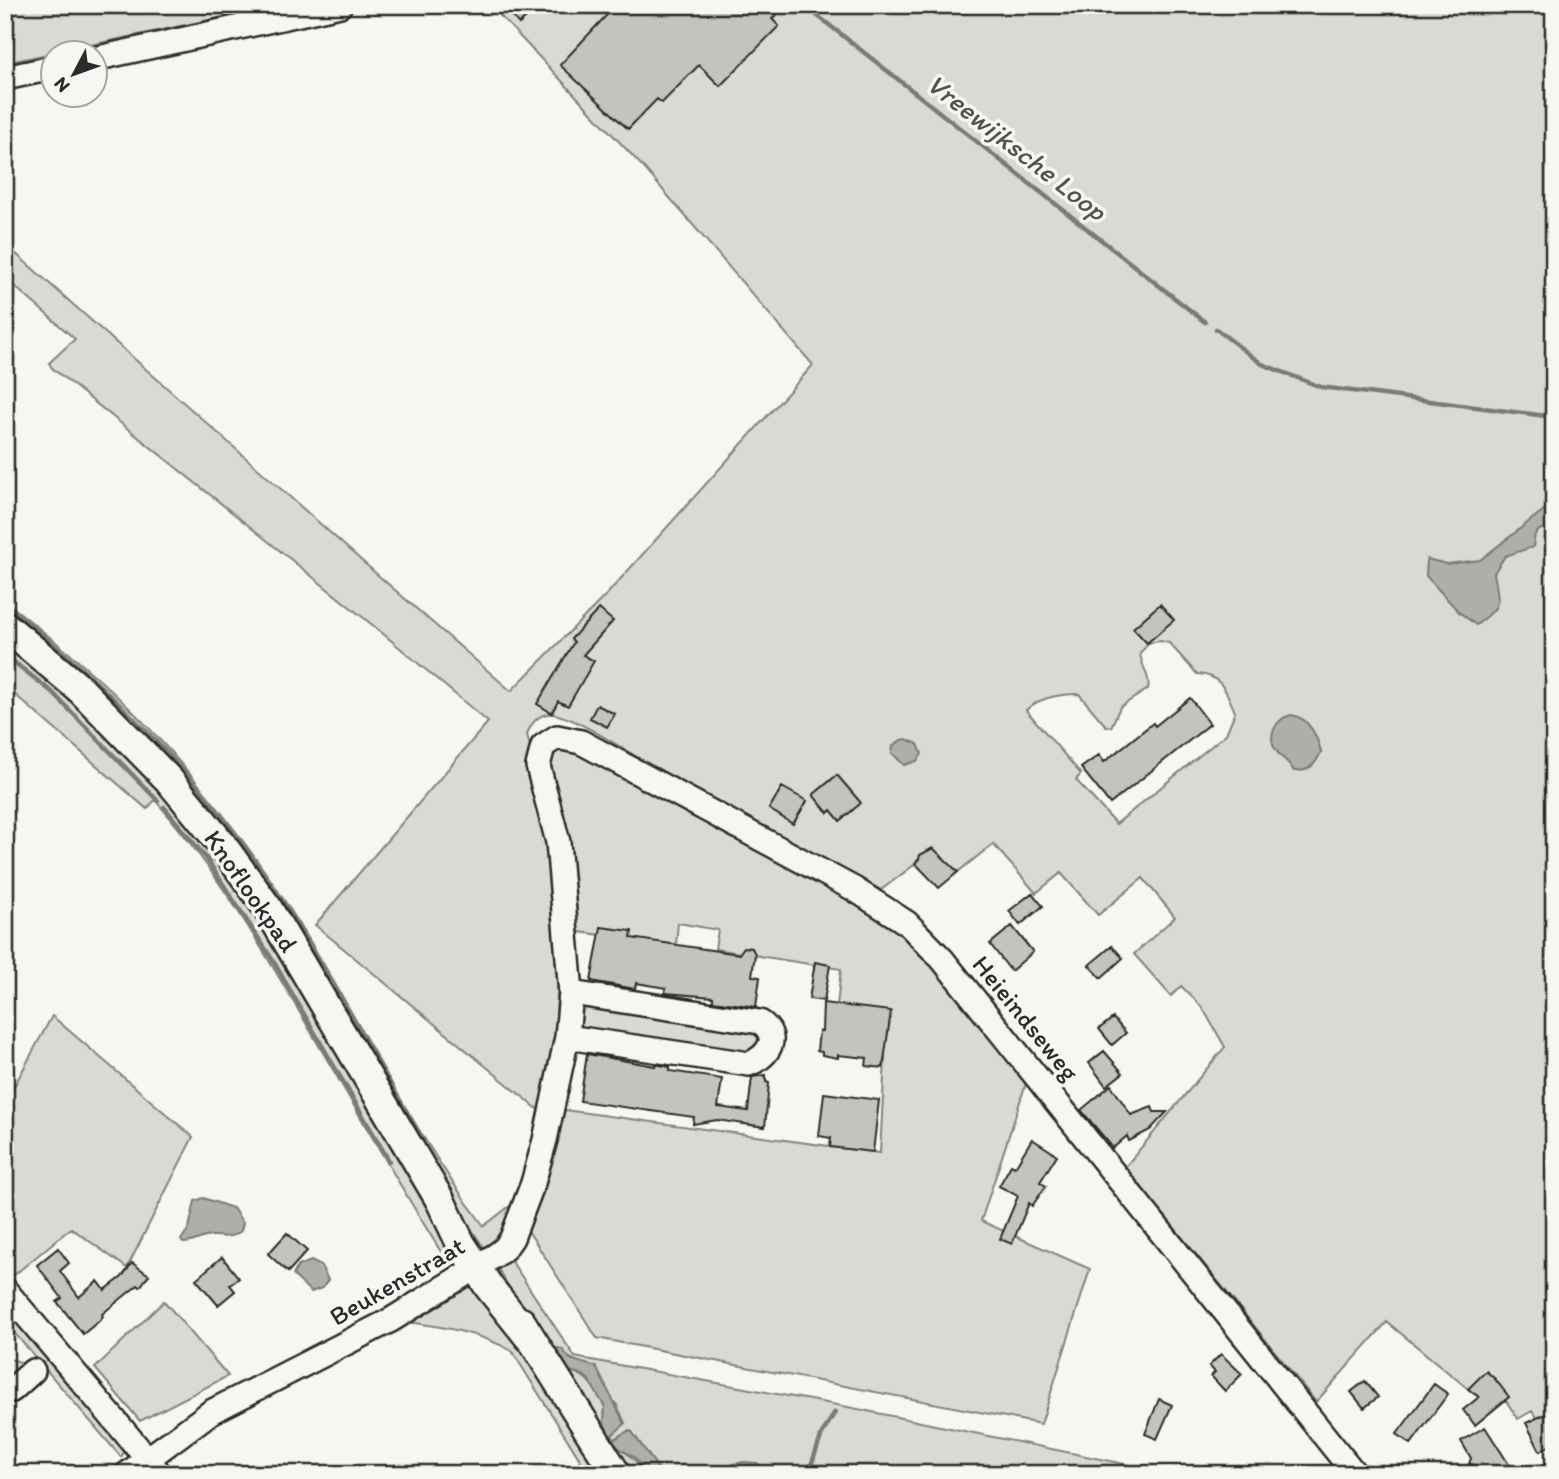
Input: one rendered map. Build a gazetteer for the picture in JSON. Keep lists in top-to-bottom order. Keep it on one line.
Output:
{"streets":{"main road":["Knoflookpad"],"street":["Heieindseweg","Beukenstraat"]},"crossings":[["Knoflookpad","Beukenstraat"],["Heieindseweg","Beukenstraat"]],"water":["Vreewijksche Loop"],"north":"bottom left"}
